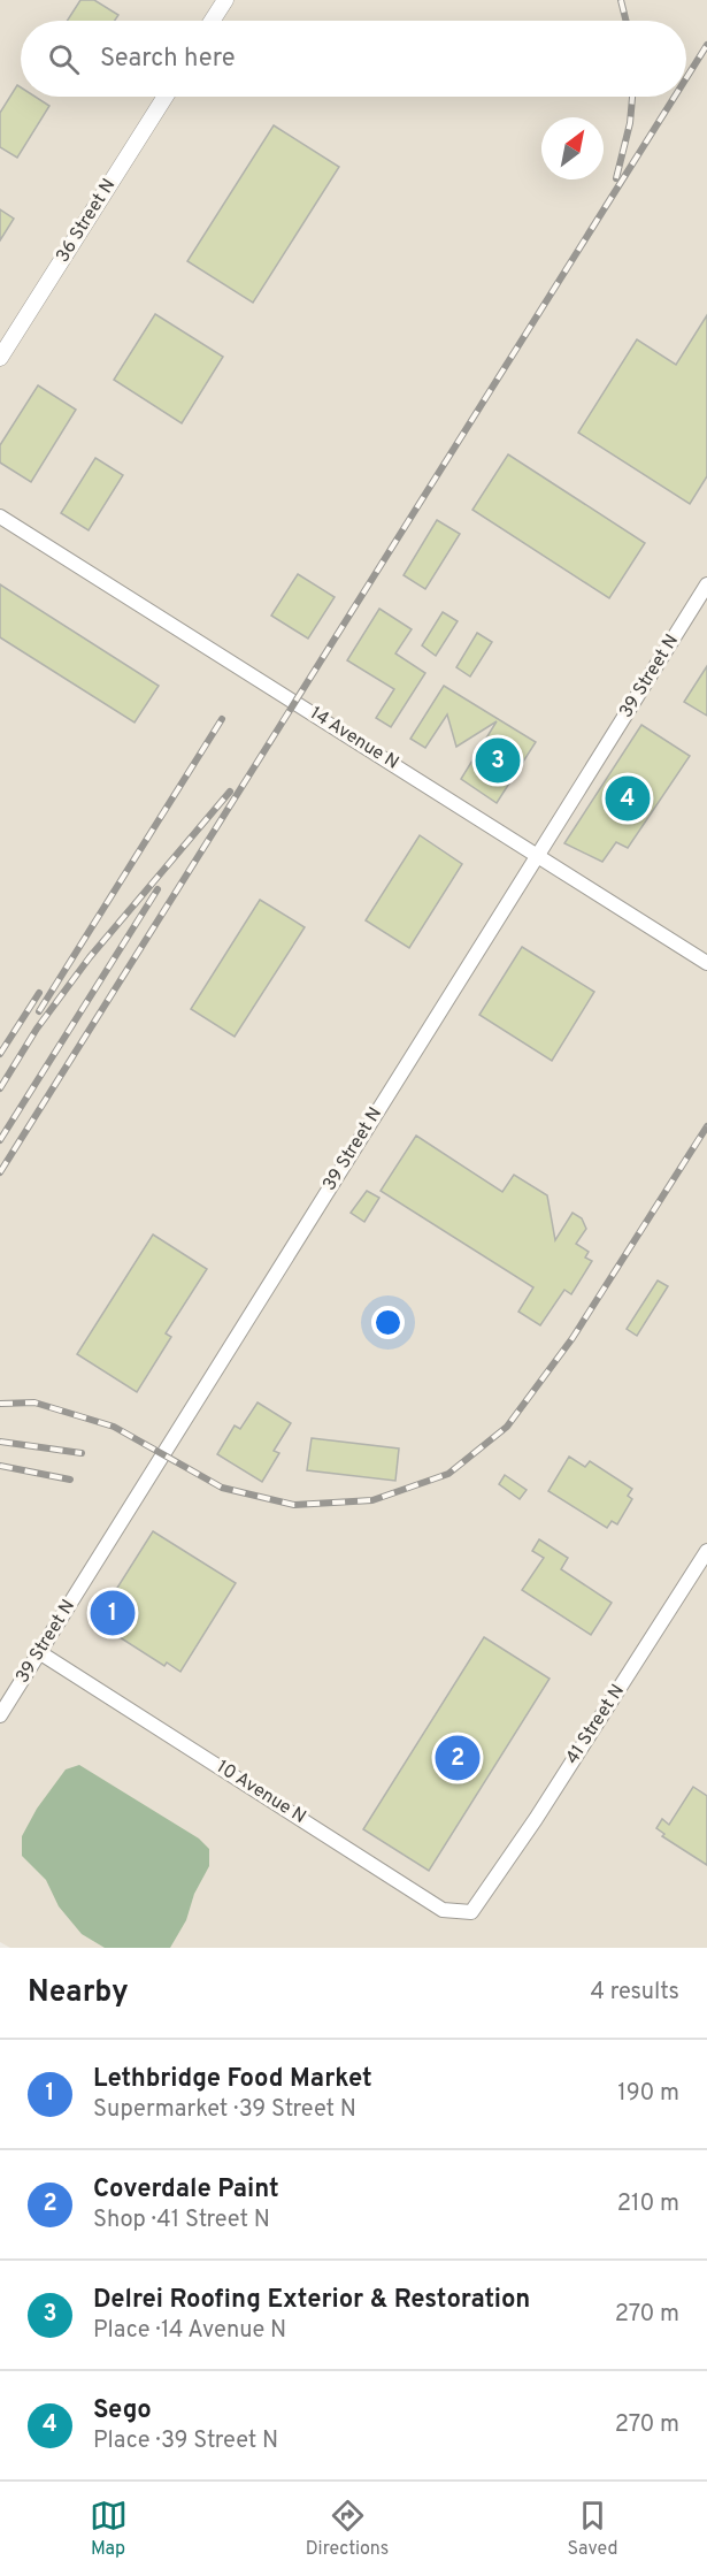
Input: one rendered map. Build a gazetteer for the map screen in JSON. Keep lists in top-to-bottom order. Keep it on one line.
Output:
{"streets":{"street":["36 Street N","39 Street N","14 Avenue N","41 Street N","10 Avenue N"]},"crossings":[["39 Street N","14 Avenue N"],["39 Street N","10 Avenue N"],["41 Street N","10 Avenue N"]],"north":"top right","page":{"search":"Search here","pins":["3","4","1","2"],"heading":["Nearby","4 results"],"list":[{"mark":"1","name":"Lethbridge Food Market","note":"Supermarket · 39 Street N","value":"190 m"},{"mark":"2","name":"Coverdale Paint","note":"Shop · 41 Street N","value":"210 m"},{"mark":"3","name":"Delrei Roofing Exterior & Restoration","note":"Place · 14 Avenue N","value":"270 m"},{"mark":"4","name":"Sego","note":"Place · 39 Street N","value":"270 m"}],"nav":["Map","Directions","Saved"]}}
